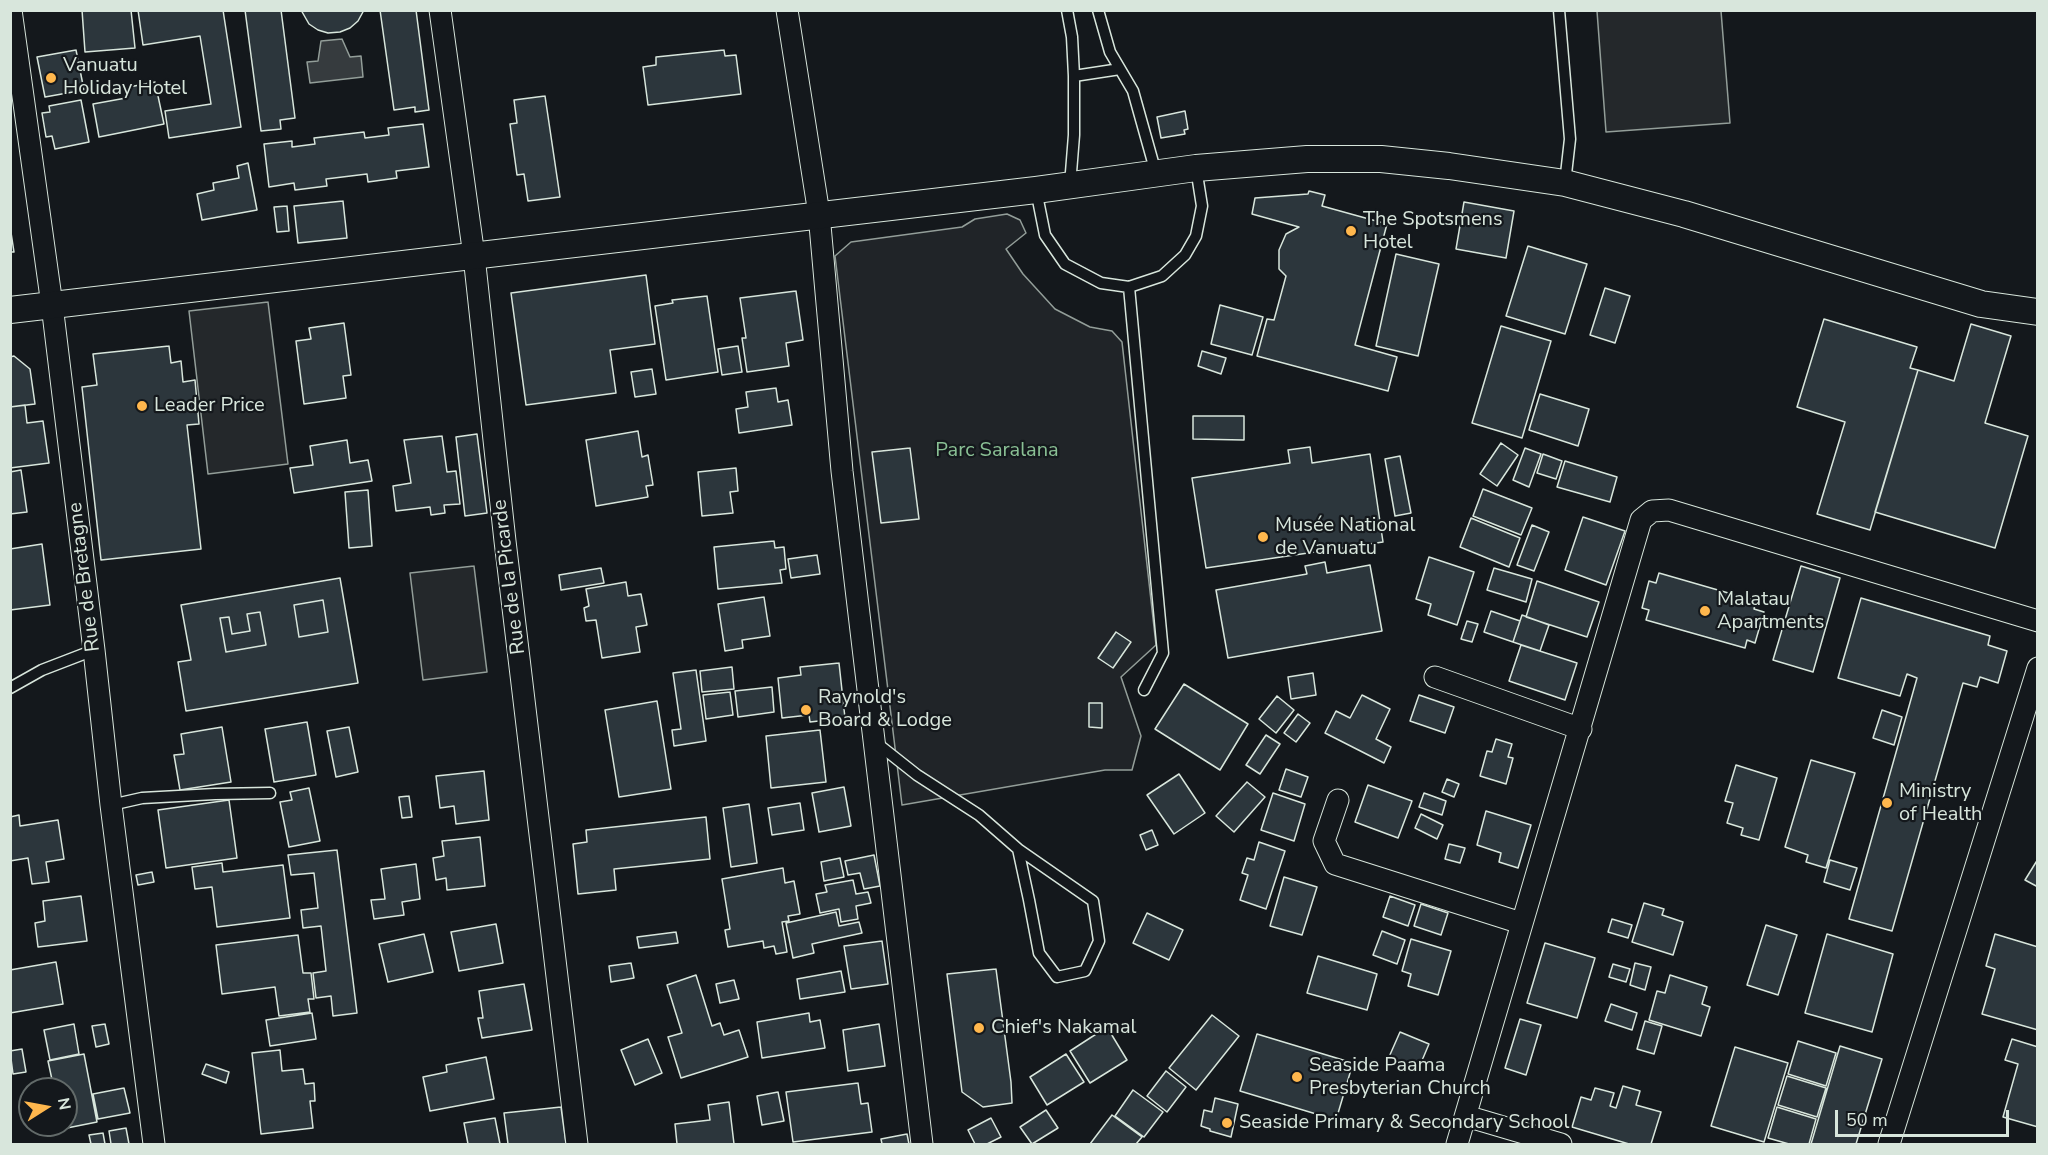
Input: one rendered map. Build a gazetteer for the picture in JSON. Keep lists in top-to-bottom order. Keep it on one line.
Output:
{"streets":{"street":["Rue de Bretagne","Rue de la Picarde"]},"parks":["Parc Saralana"],"places":["Vanuatu Holiday Hotel","The Spotsmens Hotel","Leader Price","Musée National de Vanuatu","Malatau Apartments","Raynold's Board & Lodge","Ministry of Health","Chief's Nakamal","Seaside Paama Presbyterian Church","Seaside Primary & Secondary School"],"scale_bar":"50 m","north":"right"}
